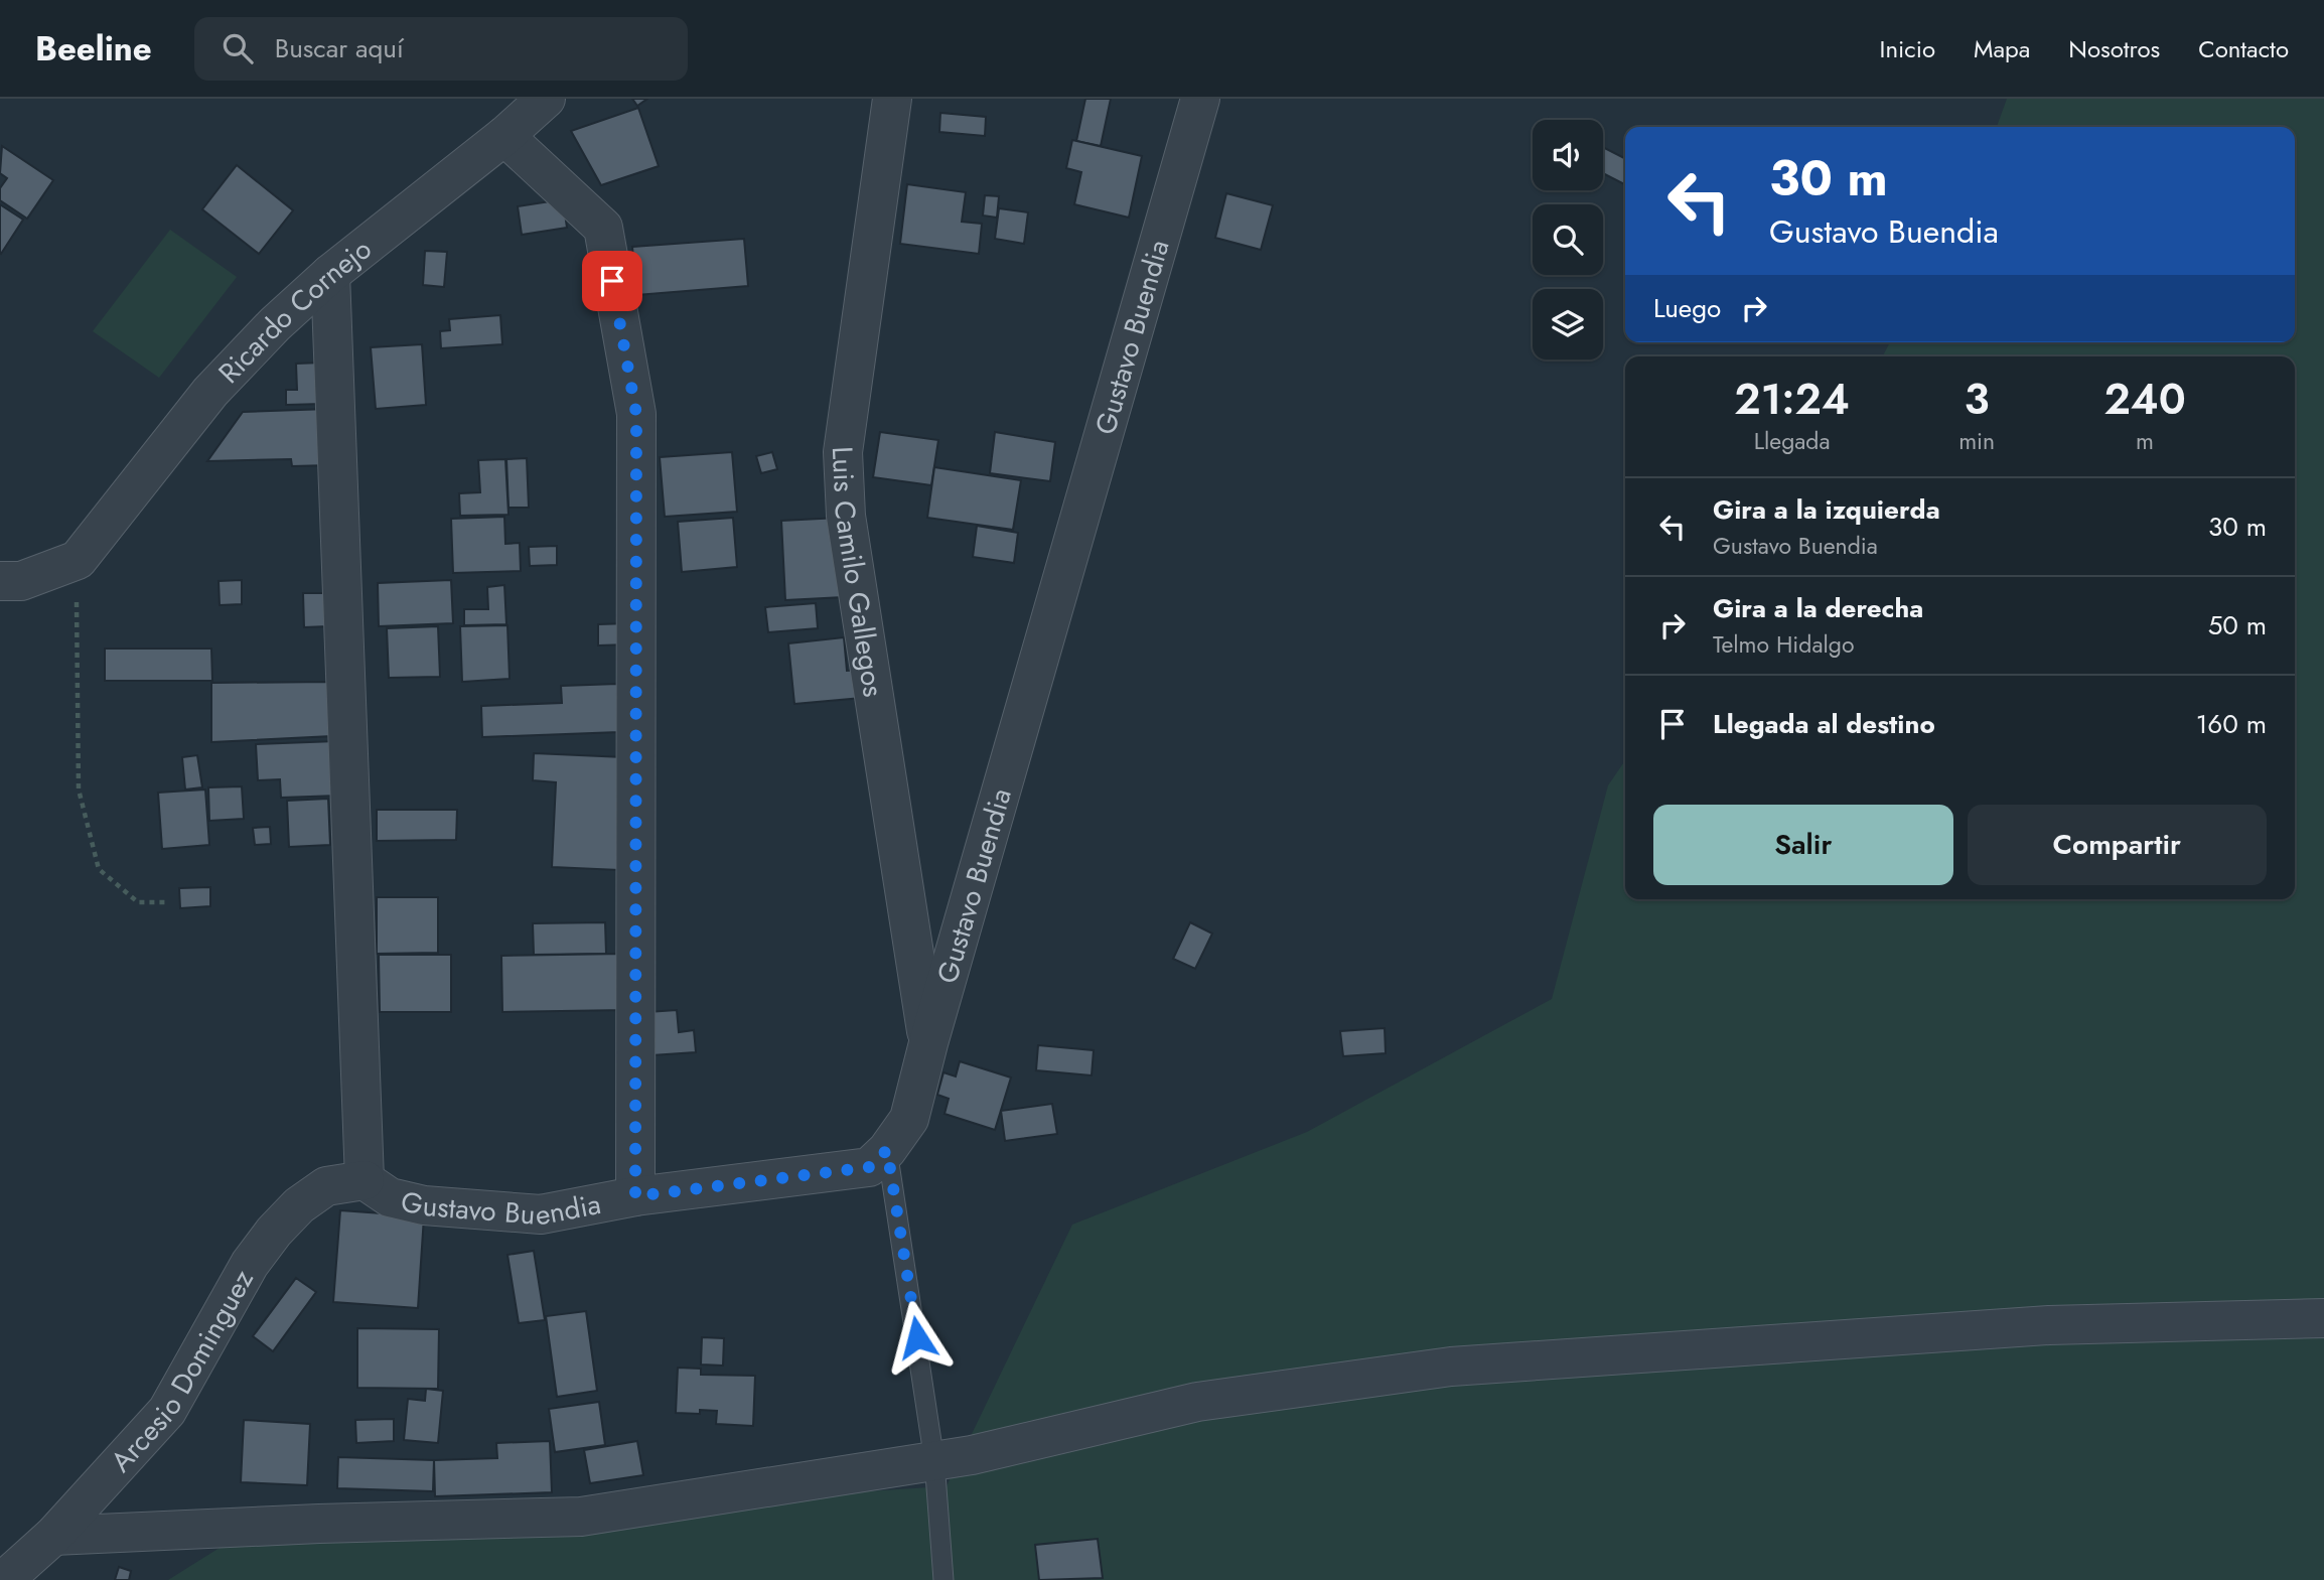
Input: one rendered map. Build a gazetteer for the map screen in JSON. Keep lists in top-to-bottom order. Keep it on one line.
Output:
{"streets":{"street":["Ricardo Cornejo","Gustavo Buendia","Luis Camilo Gallegos","Arcesio Dominguez"]},"crossings":[["Gustavo Buendia","Luis Camilo Gallegos"],["Gustavo Buendia","Arcesio Dominguez"]],"page":{"header":"Beeline","search":"Buscar aquí","nav":["Inicio","Mapa","Nosotros","Contacto"],"turn":["30 m","Gustavo Buendia"],"then":"Luego","eta":["21:24","Llegada","3","min","240","m"],"list":[{"name":"Gira a la izquierda","note":"Gustavo Buendia","value":"30 m"},{"name":"Gira a la derecha","note":"Telmo Hidalgo","value":"50 m"},{"name":"Llegada al destino","value":"160 m"}],"buttons":["Salir","Compartir"]}}
